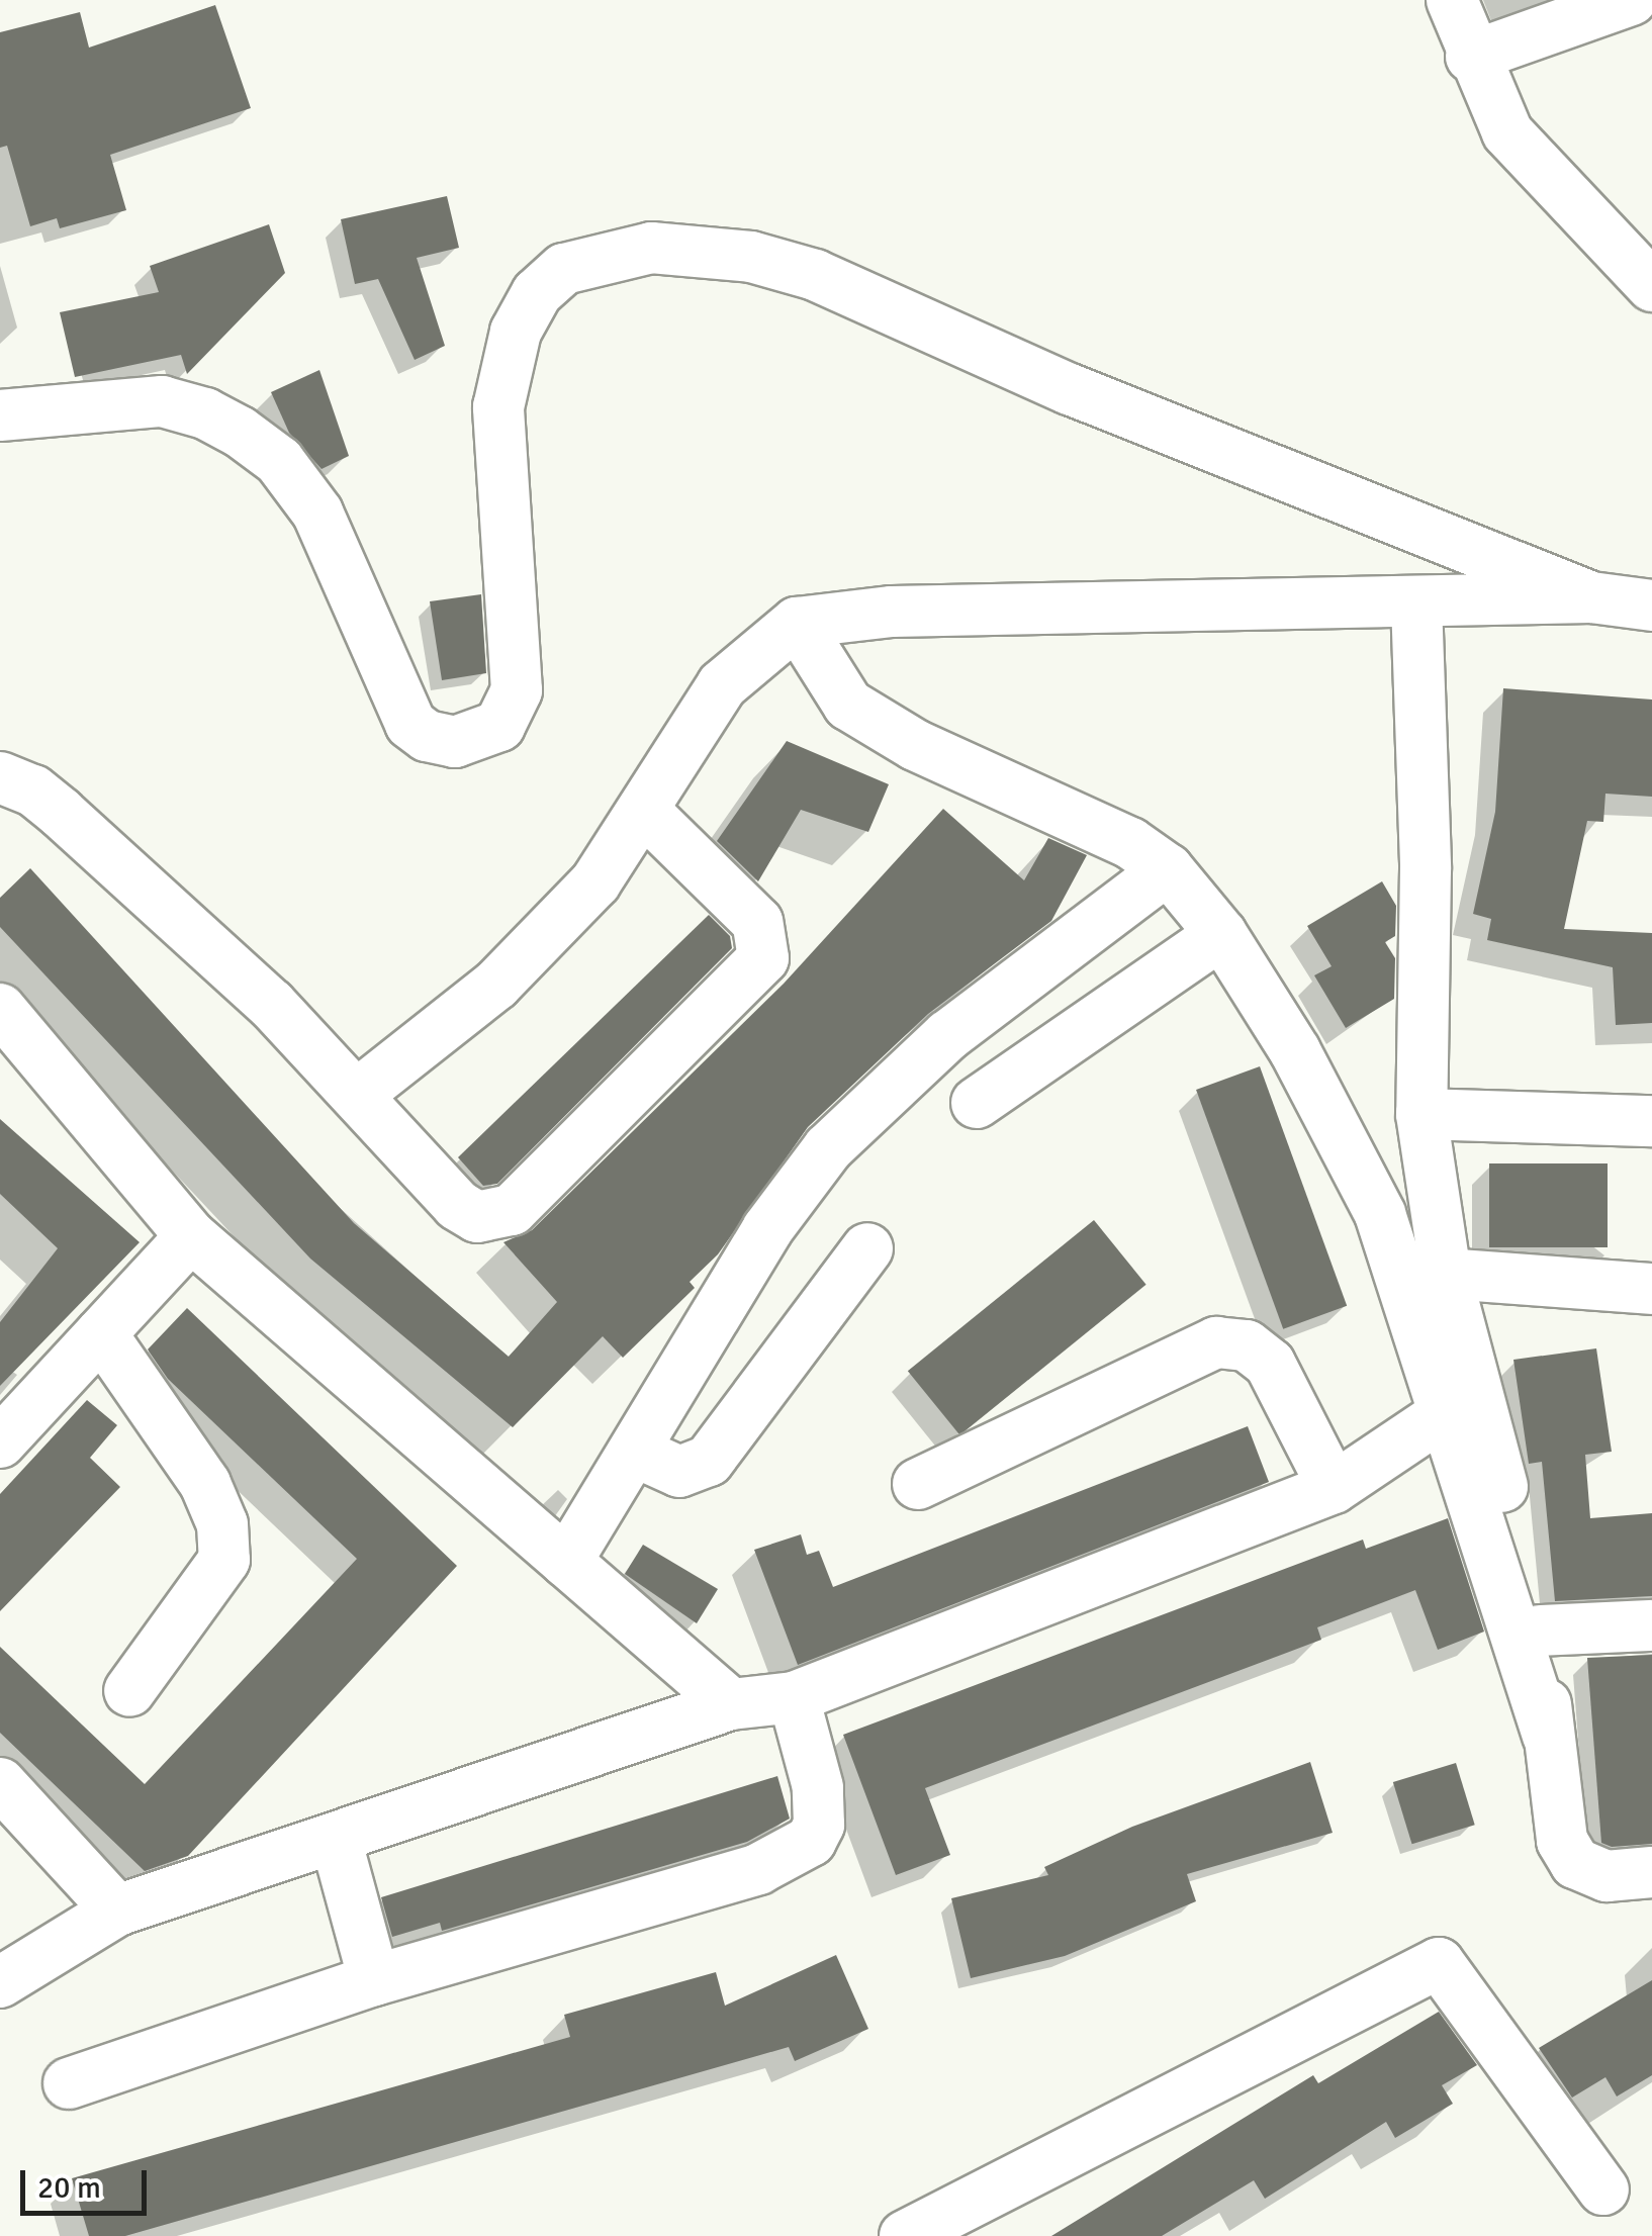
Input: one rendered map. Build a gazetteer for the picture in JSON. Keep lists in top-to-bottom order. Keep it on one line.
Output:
{"scale_bar":"20 m"}
